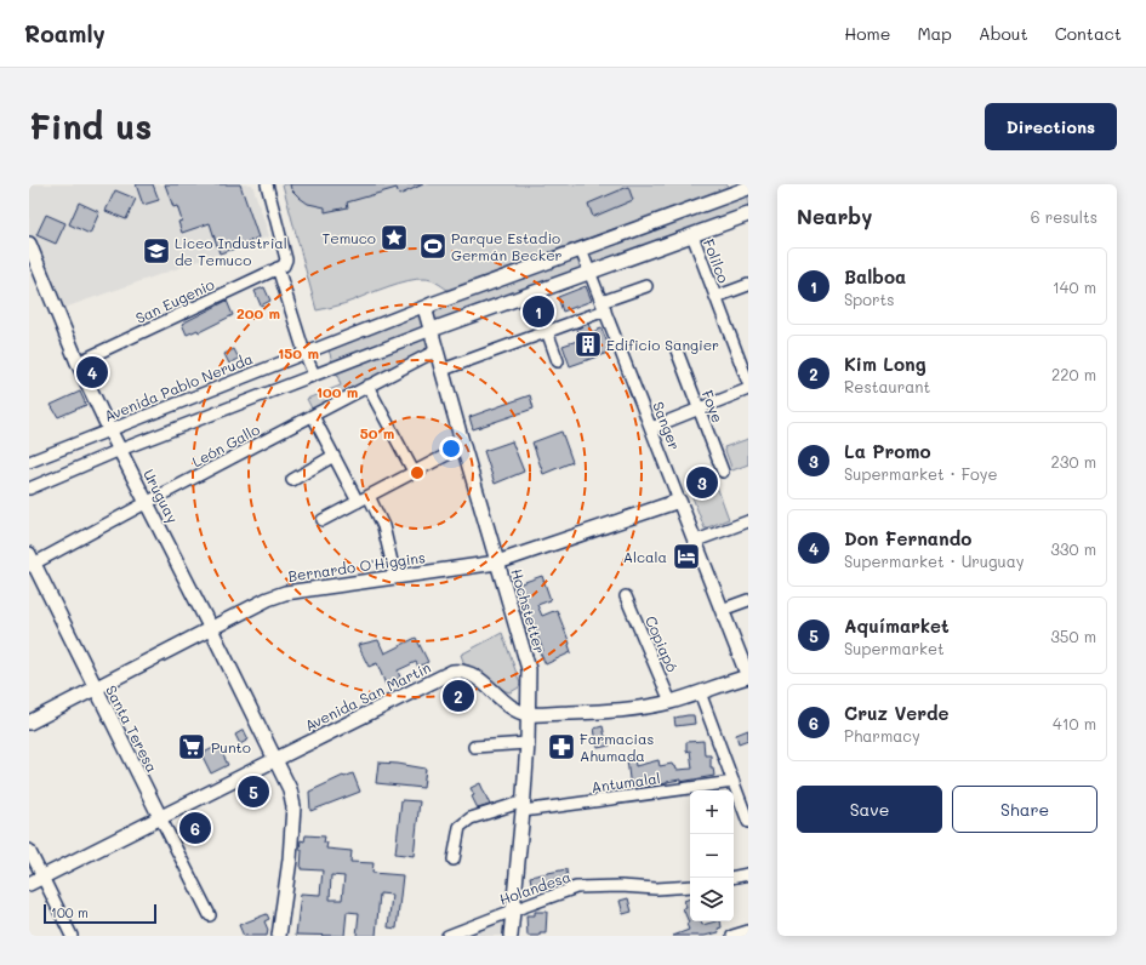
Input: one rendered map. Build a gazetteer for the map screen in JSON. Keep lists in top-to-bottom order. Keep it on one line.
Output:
{"streets":{"main road":["Avenida Pablo Neruda","Sanger","Uruguay","Bernardo O'Higgins","Hochstetter","Avenida San Martín","Santa Teresa"],"street":["Folilco","San Eugenio","Foye","León Gallo","Copiapó","Antumalal","Holandesa"]},"crossings":[["San Eugenio","Uruguay"],["Avenida Pablo Neruda","Sanger"],["Avenida Pablo Neruda","Uruguay"],["Avenida Pablo Neruda","Hochstetter"],["Sanger","Bernardo O'Higgins"],["León Gallo","Uruguay"],["León Gallo","Hochstetter"],["León Gallo","Santa Teresa"],["Uruguay","Bernardo O'Higgins"],["Uruguay","Avenida San Martín"],["Bernardo O'Higgins","Hochstetter"],["Bernardo O'Higgins","Santa Teresa"],["Hochstetter","Avenida San Martín"],["Hochstetter","Antumalal"],["Hochstetter","Holandesa"],["Avenida San Martín","Santa Teresa"]],"places":{"place":["Temuco"],"sports":["Parque Estadio Germán Becker"],"school or university":["Liceo Industrial de Temuco"],"building":["Edificio Sangier"],"hotel":["Alcala"],"supermarket":["Punto"],"pharmacy":["Farmacias Ahumada"]},"scale_bar":"100 m","page":{"header":"Roamly","nav":["Home","Map","About","Contact"],"buttons":["Directions",["Save","Share"]],"title":"Find us","heading":["Nearby","6 results"],"list":[{"mark":"1","name":"Balboa","note":"Sports","value":"140 m"},{"mark":"2","name":"Kim Long","note":"Restaurant","value":"220 m"},{"mark":"3","name":"La Promo","note":"Supermarket · Foye","value":"230 m"},{"mark":"4","name":"Don Fernando","note":"Supermarket · Uruguay","value":"330 m"},{"mark":"5","name":"Aquímarket","note":"Supermarket","value":"350 m"},{"mark":"6","name":"Cruz Verde","note":"Pharmacy","value":"410 m"}],"pins":["1","4","3","2","5","6"],"map_buttons":["+","−"],"scale":"100 m"},"rings":["200 m","150 m","100 m","50 m"]}
